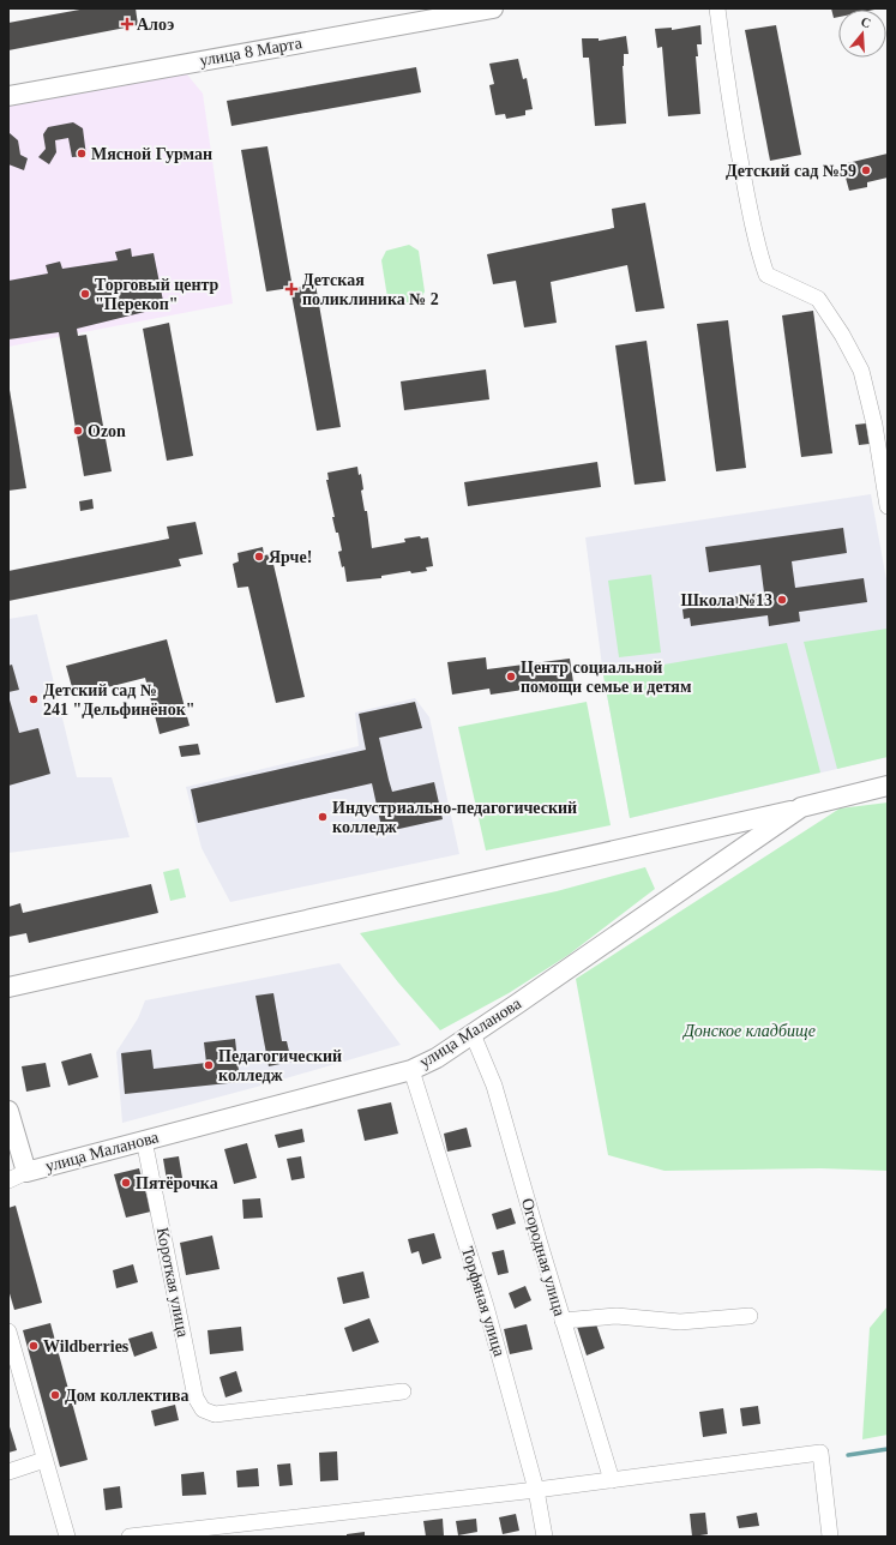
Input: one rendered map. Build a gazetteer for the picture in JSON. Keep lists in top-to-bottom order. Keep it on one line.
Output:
{"streets":{"street":["улица 8 Марта","улица Маланова","Огородная улица","Короткая улица","Торфяная улица"]},"crossings":[["улица Маланова","Огородная улица"],["улица Маланова","Короткая улица"],["улица Маланова","Торфяная улица"]],"parks":["Донское кладбище"],"places":{"health":["Алоэ","Детская поликлиника № 2"],"other":["Мясной Гурман","Детский сад №59","Торговый центр \"Перекоп\"","Ozon","Ярче!","Школа №13","Центр социальной помощи семье и детям","Детский сад № 241 \"Дельфинёнок\"","Индустриально-педагогический колледж","Педагогический колледж","Пятёрочка","Wildberries","Дом коллектива"]},"north":"top"}
